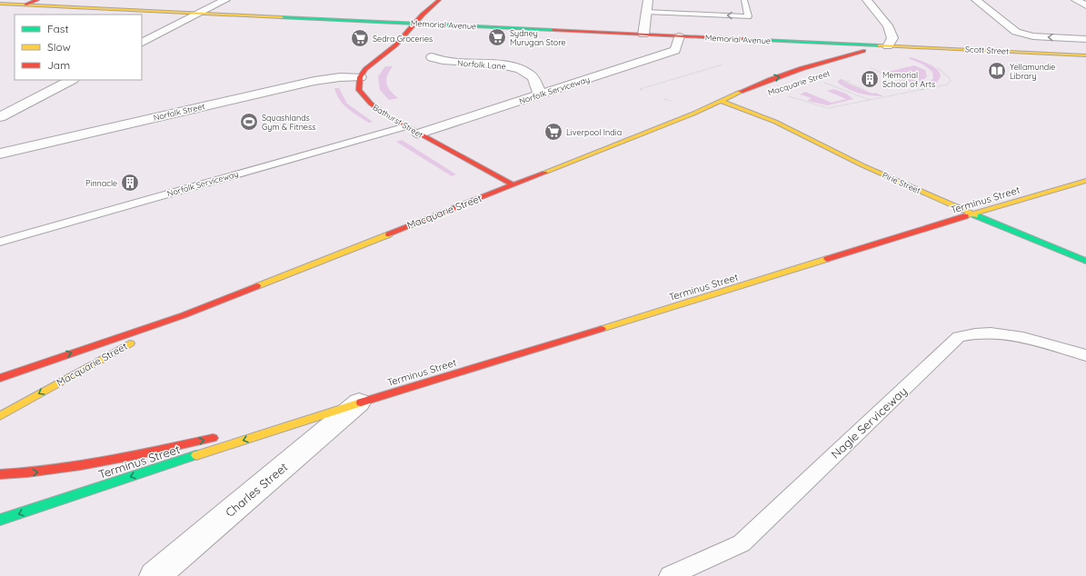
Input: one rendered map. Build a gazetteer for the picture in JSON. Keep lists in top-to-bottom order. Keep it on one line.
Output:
{"streets":{"main road":["Memorial Avenue","Scott Street","Macquarie Street","Bathurst Street","Pirie Street","Terminus Street"],"street":["Norfolk Lane","Norfolk Serviceway","Norfolk Street","Charles Street"],"lane":["Nagle Serviceway"]},"crossings":[["Memorial Avenue","Scott Street"],["Memorial Avenue","Macquarie Street"],["Memorial Avenue","Norfolk Serviceway"],["Scott Street","Macquarie Street"],["Norfolk Lane","Norfolk Serviceway"],["Macquarie Street","Bathurst Street"],["Macquarie Street","Pirie Street"],["Norfolk Serviceway","Bathurst Street"],["Norfolk Street","Bathurst Street"],["Pirie Street","Terminus Street"],["Terminus Street","Charles Street"]],"places":{"supermarket":["Sydney Murugan Store","Sedra Groceries","Liverpool India"],"library":["Yellamundie Library"],"building":["Memorial School of Arts","Pinnacle"],"sports":["Squashlands Gym & Fitness"]},"legend":["Fast","Slow","Jam"]}
